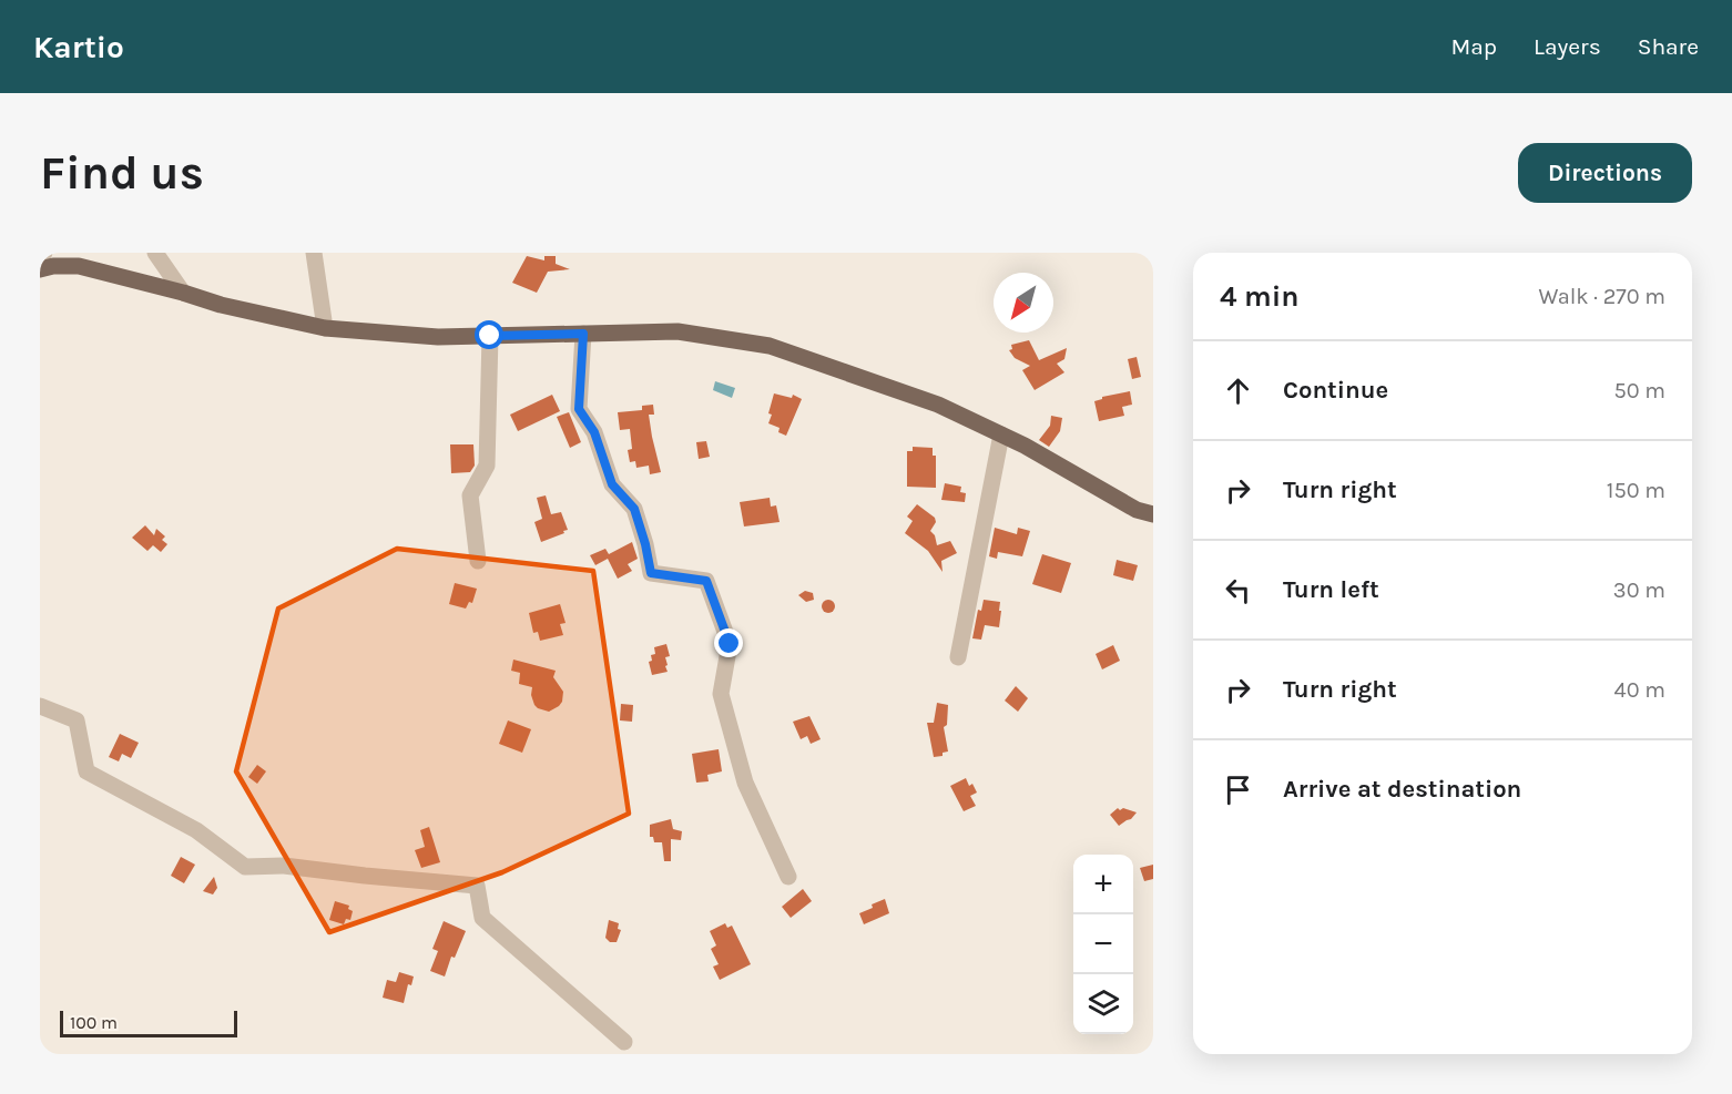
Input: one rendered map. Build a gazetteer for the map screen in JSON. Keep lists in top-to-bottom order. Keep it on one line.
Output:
{"scale_bar":"100 m","north":"bottom left","page":{"header":"Kartio","nav":["Map","Layers","Share"],"buttons":"Directions","title":"Find us","heading":["4 min","Walk · 270 m"],"list":[["Continue","50 m"],["Turn right","150 m"],["Turn left","30 m"],["Turn right","40 m"],"Arrive at destination"],"map_buttons":["+","−"],"scale":"100 m"}}
